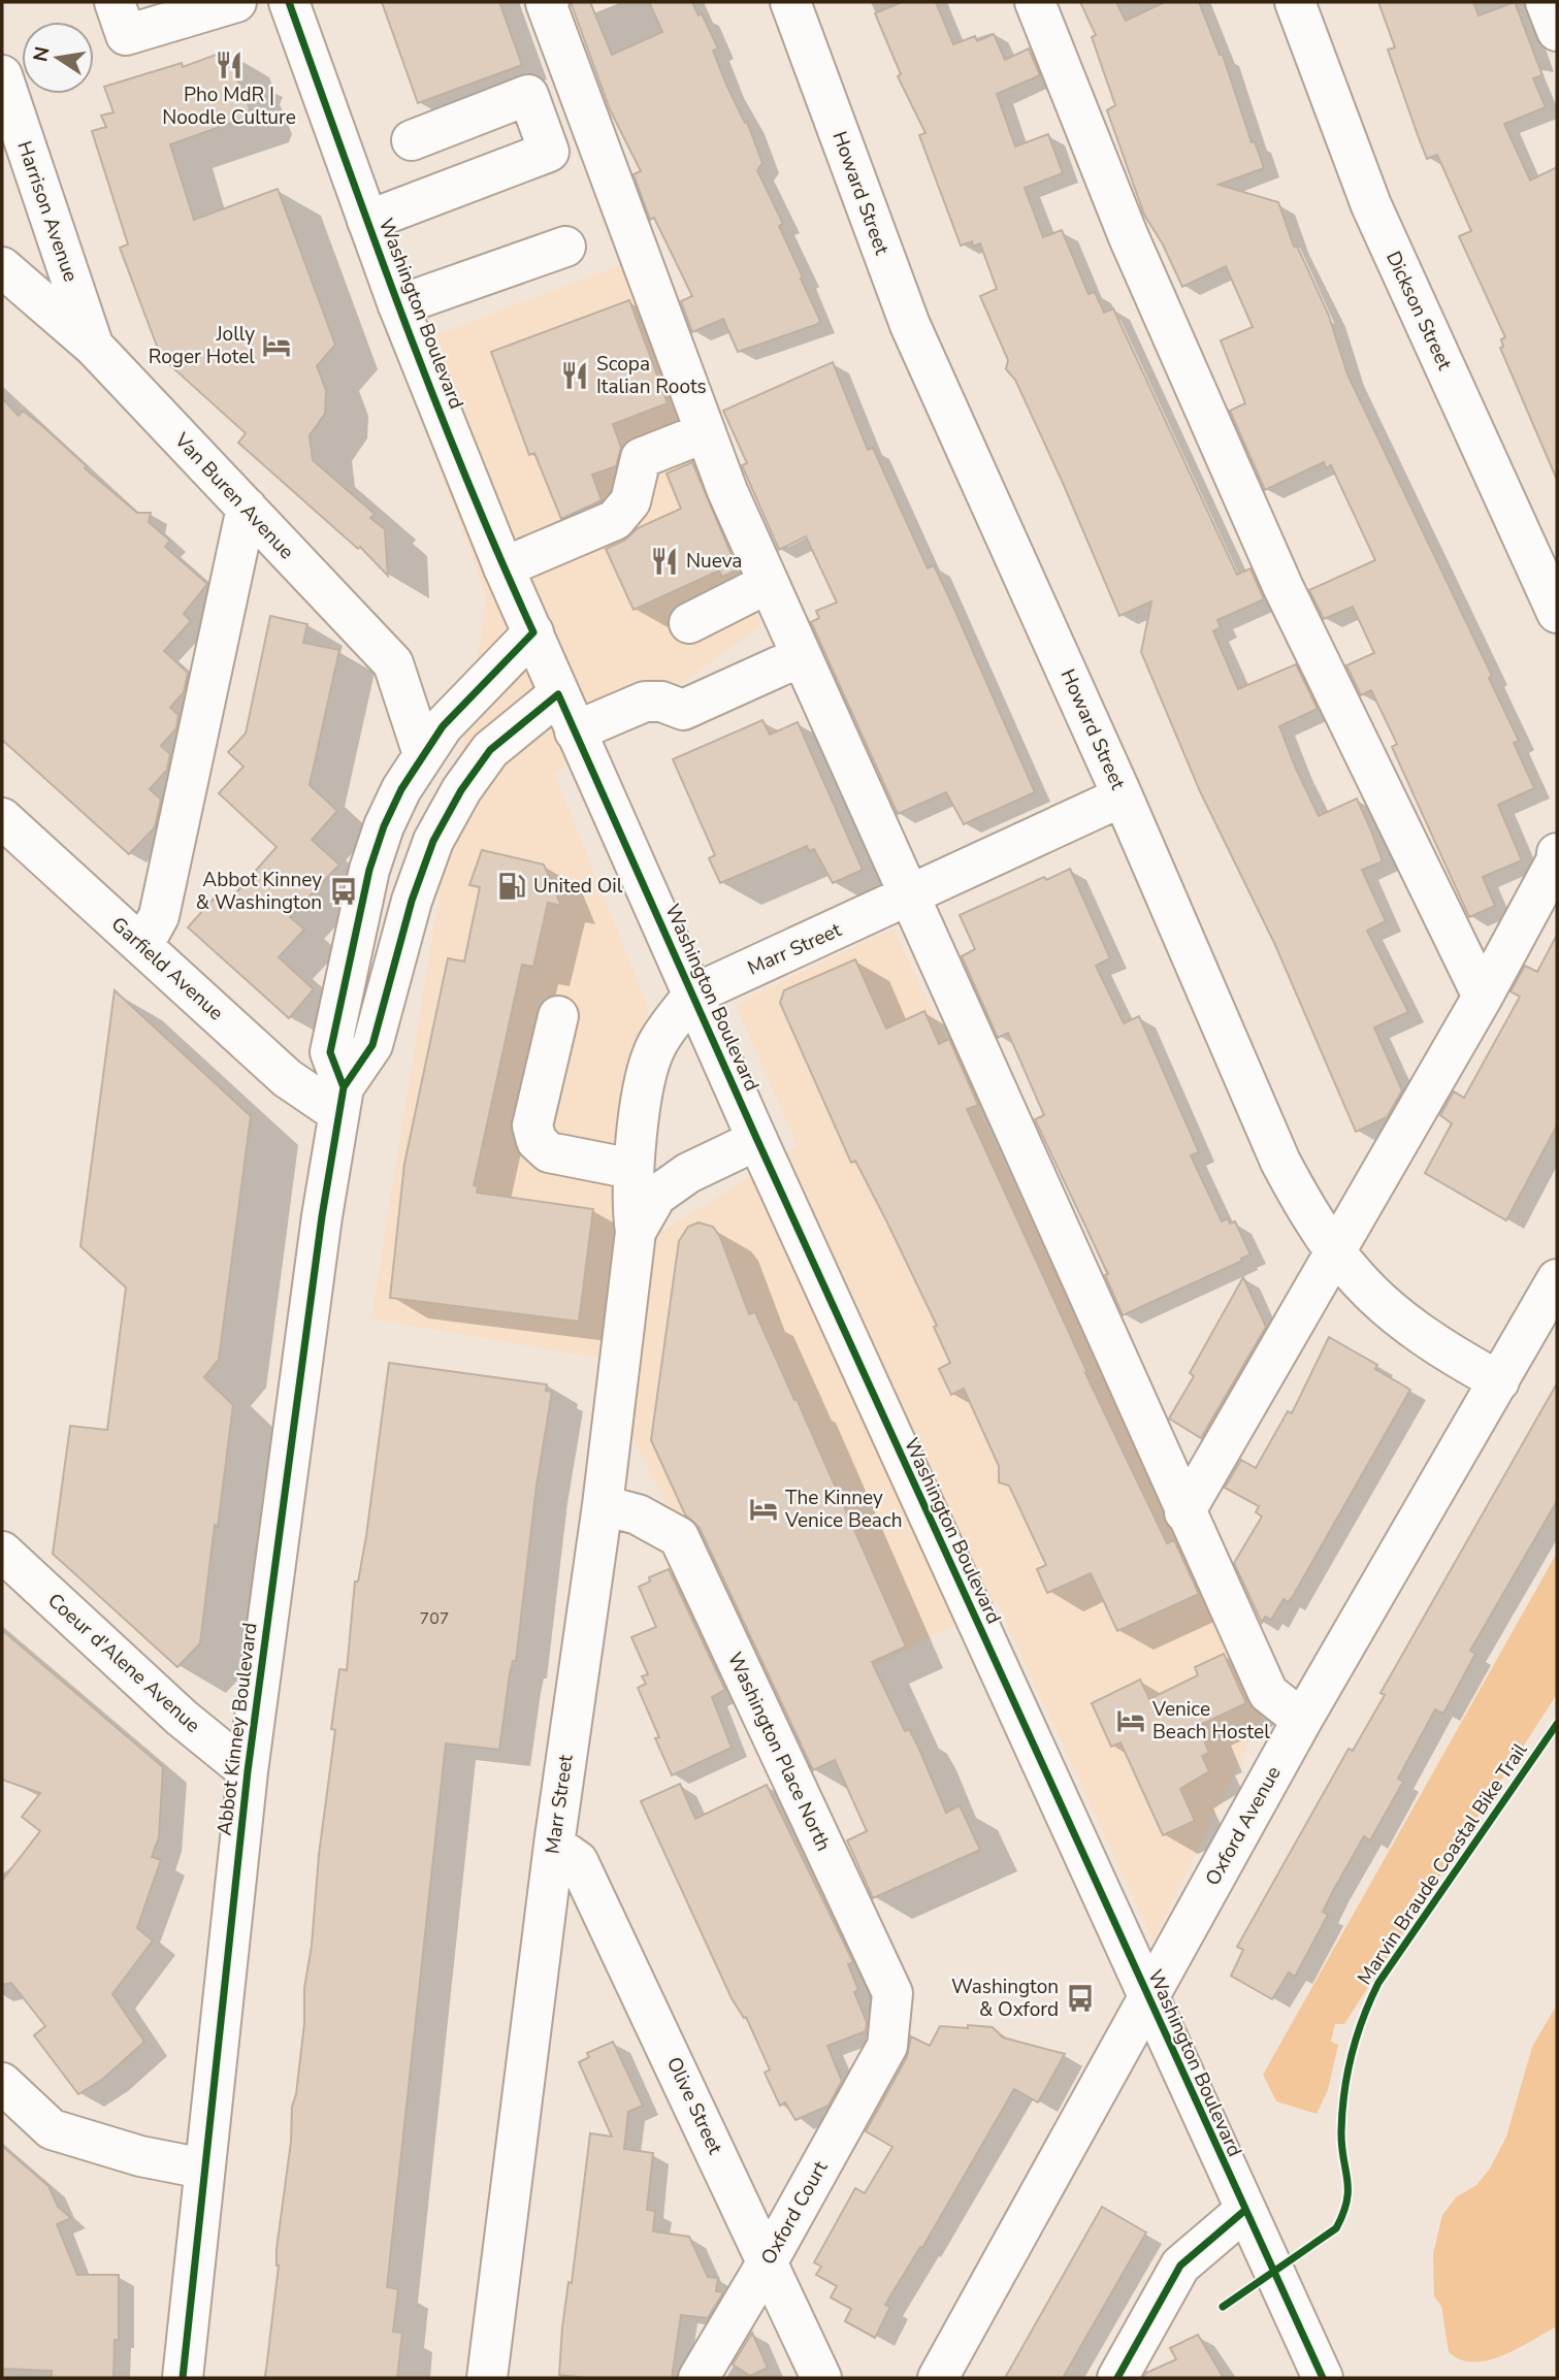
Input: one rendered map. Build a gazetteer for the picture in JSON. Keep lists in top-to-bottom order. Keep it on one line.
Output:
{"streets":{"street":["Howard Street","Harrison Avenue","Dickson Street","Washington Boulevard","Van Buren Avenue","Marr Street","Garfield Avenue","Coeur d'Alene Avenue","Abbot Kinney Boulevard","Washington Place North","Oxford Avenue","Olive Street","Oxford Court"],"cycle path":["Marvin Braude Coastal Bike Trail"]},"crossings":[["Howard Street","Marr Street"],["Howard Street","Oxford Avenue"],["Harrison Avenue","Van Buren Avenue"],["Washington Boulevard","Marr Street"],["Washington Boulevard","Abbot Kinney Boulevard"],["Washington Boulevard","Oxford Avenue"],["Van Buren Avenue","Abbot Kinney Boulevard"],["Marr Street","Washington Place North"],["Marr Street","Olive Street"],["Garfield Avenue","Abbot Kinney Boulevard"],["Coeur d'Alene Avenue","Abbot Kinney Boulevard"],["Washington Place North","Oxford Court"],["Olive Street","Oxford Court"]],"places":{"restaurant":["Pho MdR | Noodle Culture","Scopa Italian Roots","Nueva"],"hotel":["Jolly Roger Hotel","The Kinney Venice Beach","Venice Beach Hostel"],"fuel station":["United Oil"],"bus stop":["Abbot Kinney & Washington","Washington & Oxford"]},"house_numbers":["707"],"north":"left"}
